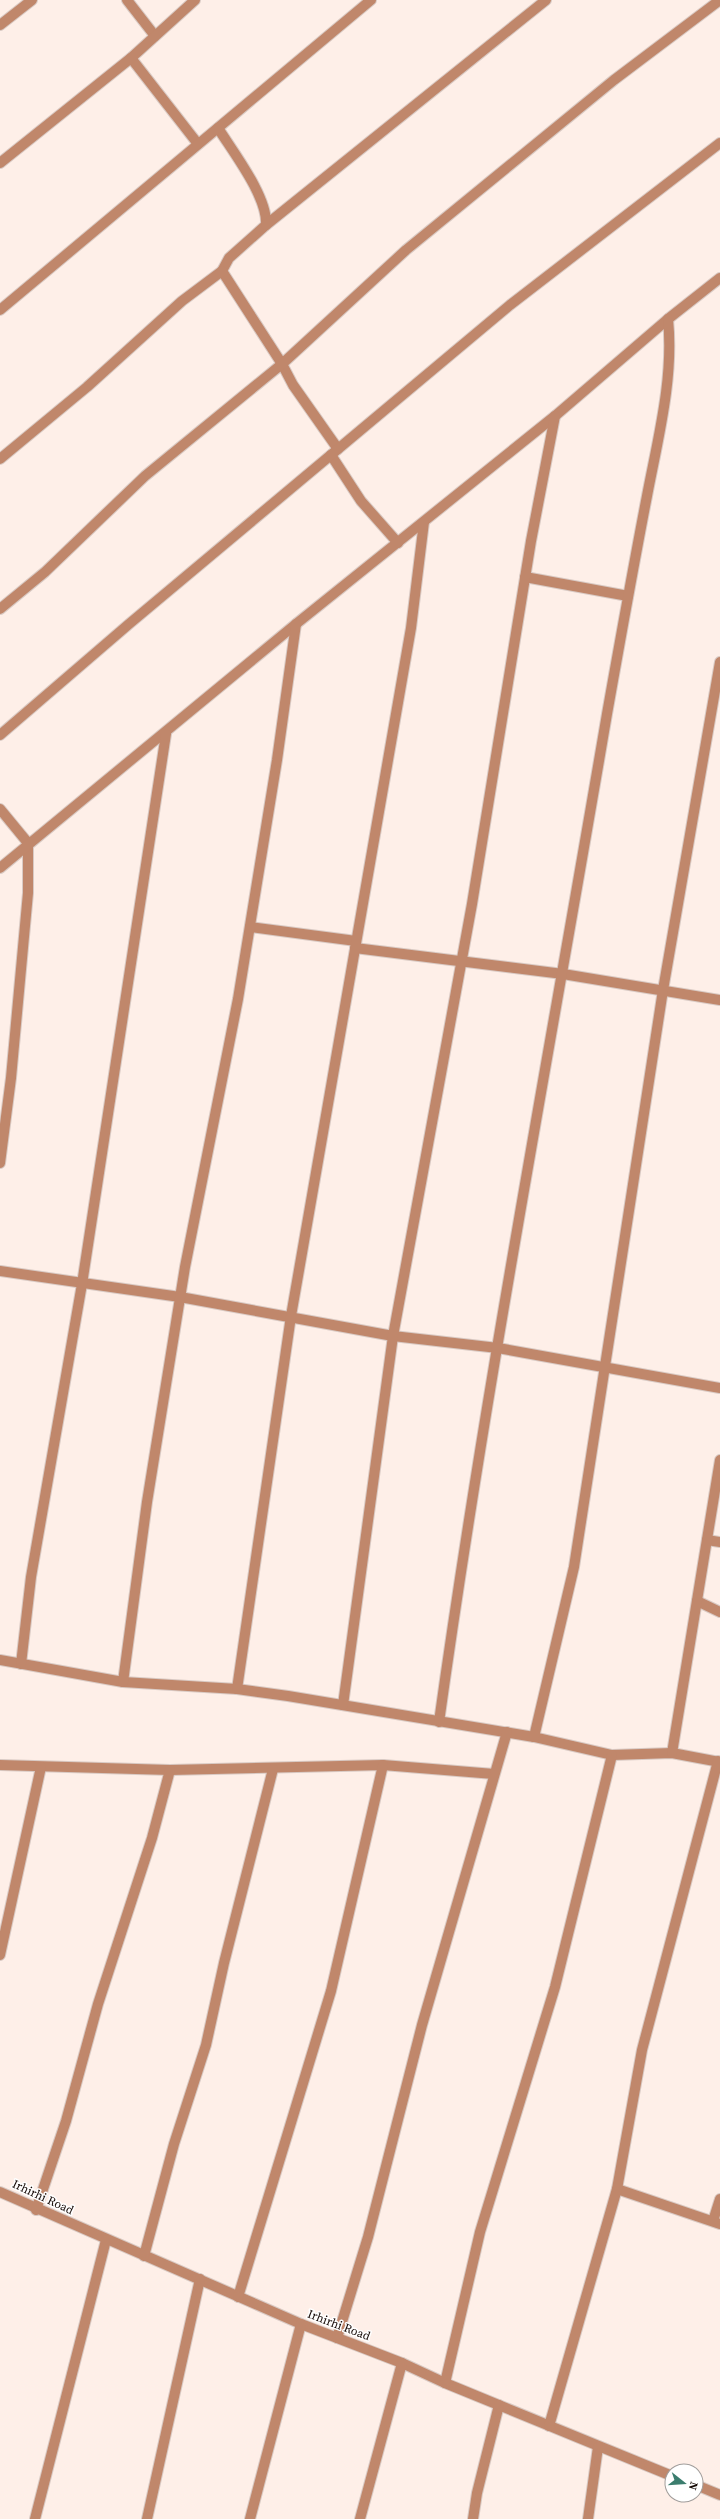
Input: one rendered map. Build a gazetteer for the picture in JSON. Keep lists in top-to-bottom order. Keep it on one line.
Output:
{"streets":{"street":["Irhirhi Road"]},"north":"right"}
